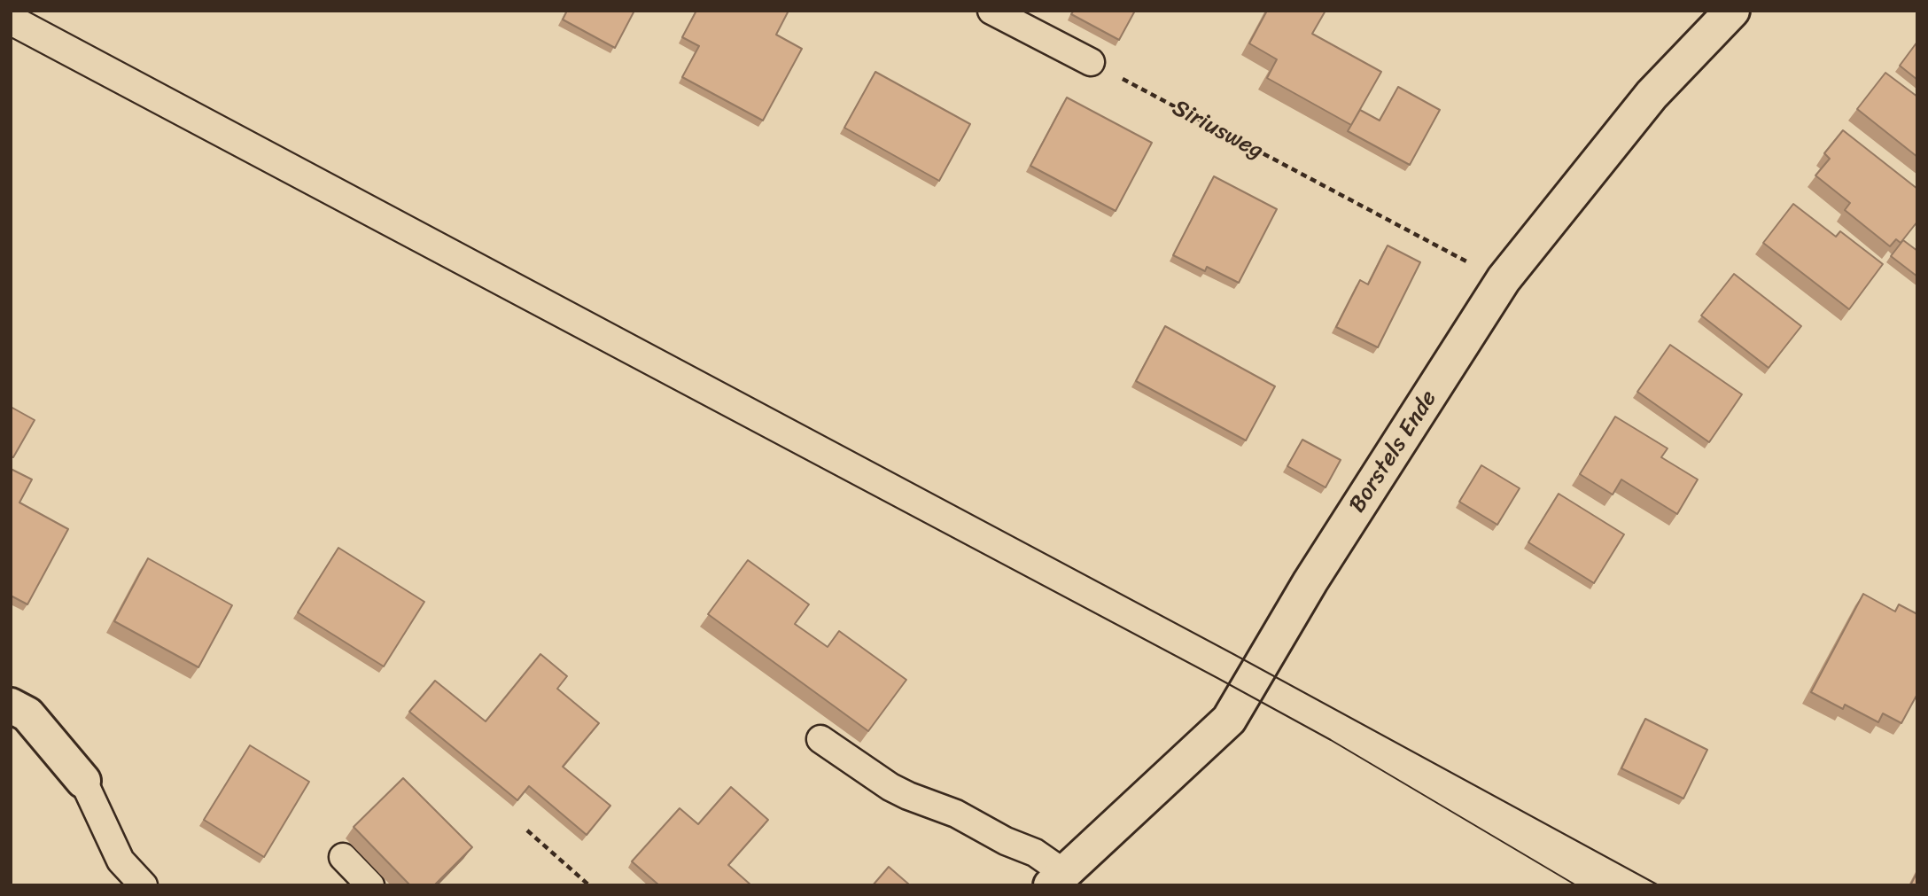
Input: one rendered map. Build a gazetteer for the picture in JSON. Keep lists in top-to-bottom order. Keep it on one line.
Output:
{"streets":{"street":["Borstels Ende"],"path":["Siriusweg"]}}
